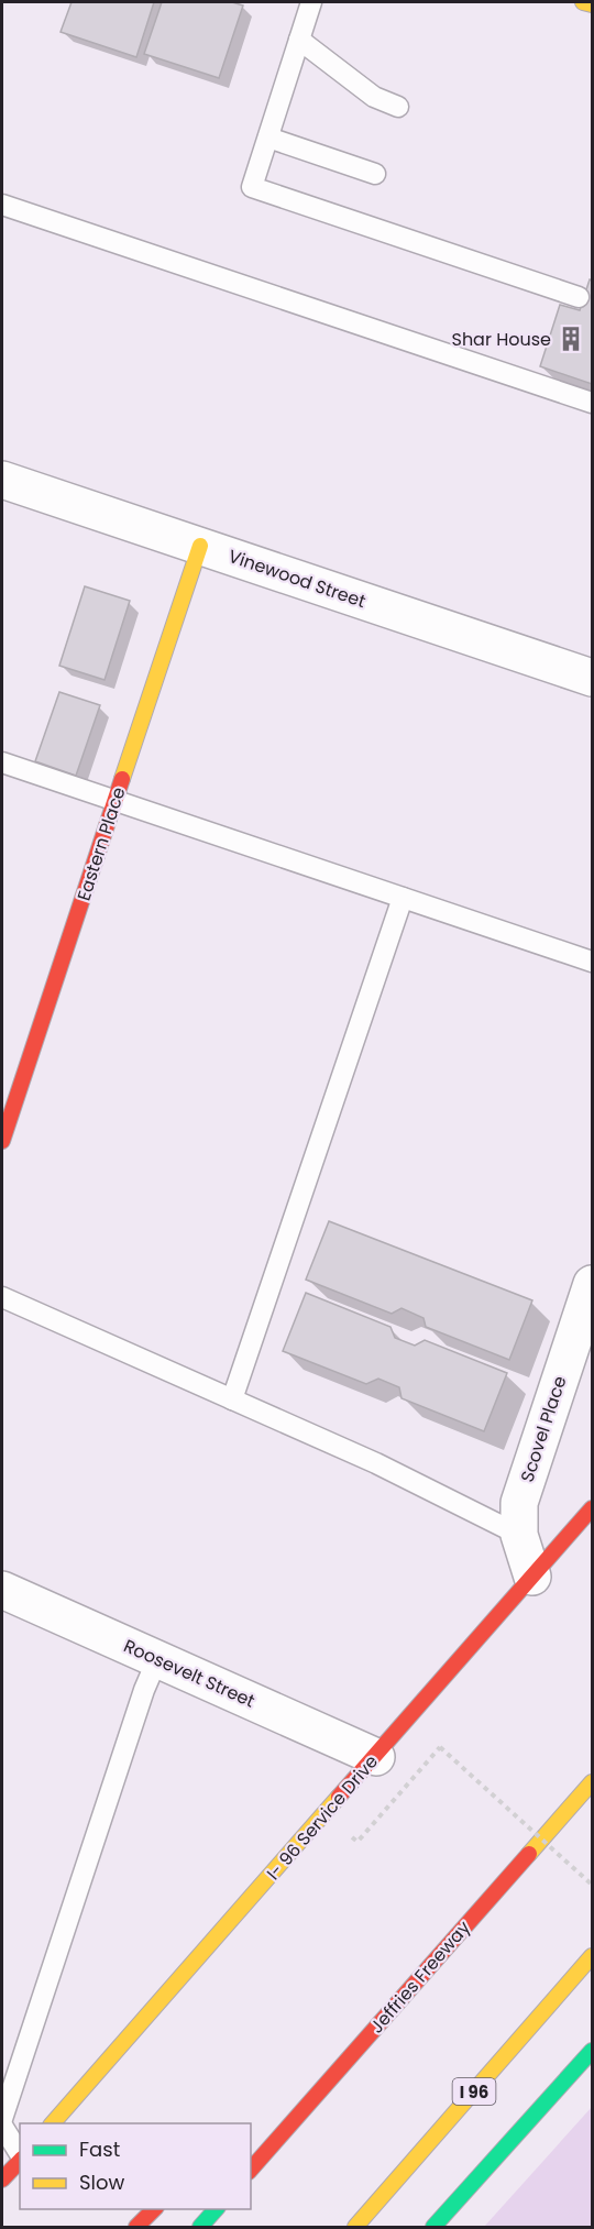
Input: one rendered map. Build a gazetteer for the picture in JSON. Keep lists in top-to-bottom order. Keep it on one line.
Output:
{"streets":{"main road":["Eastern Place","I- 96 Service Drive","Jeffries Freeway","I 96"],"street":["Vinewood Street","Scovel Place","Roosevelt Street"]},"crossings":[["Vinewood Street","Eastern Place"],["Scovel Place","I- 96 Service Drive"],["Roosevelt Street","I- 96 Service Drive"]],"places":{"building":["Shar House"]},"legend":["Fast","Slow"]}
